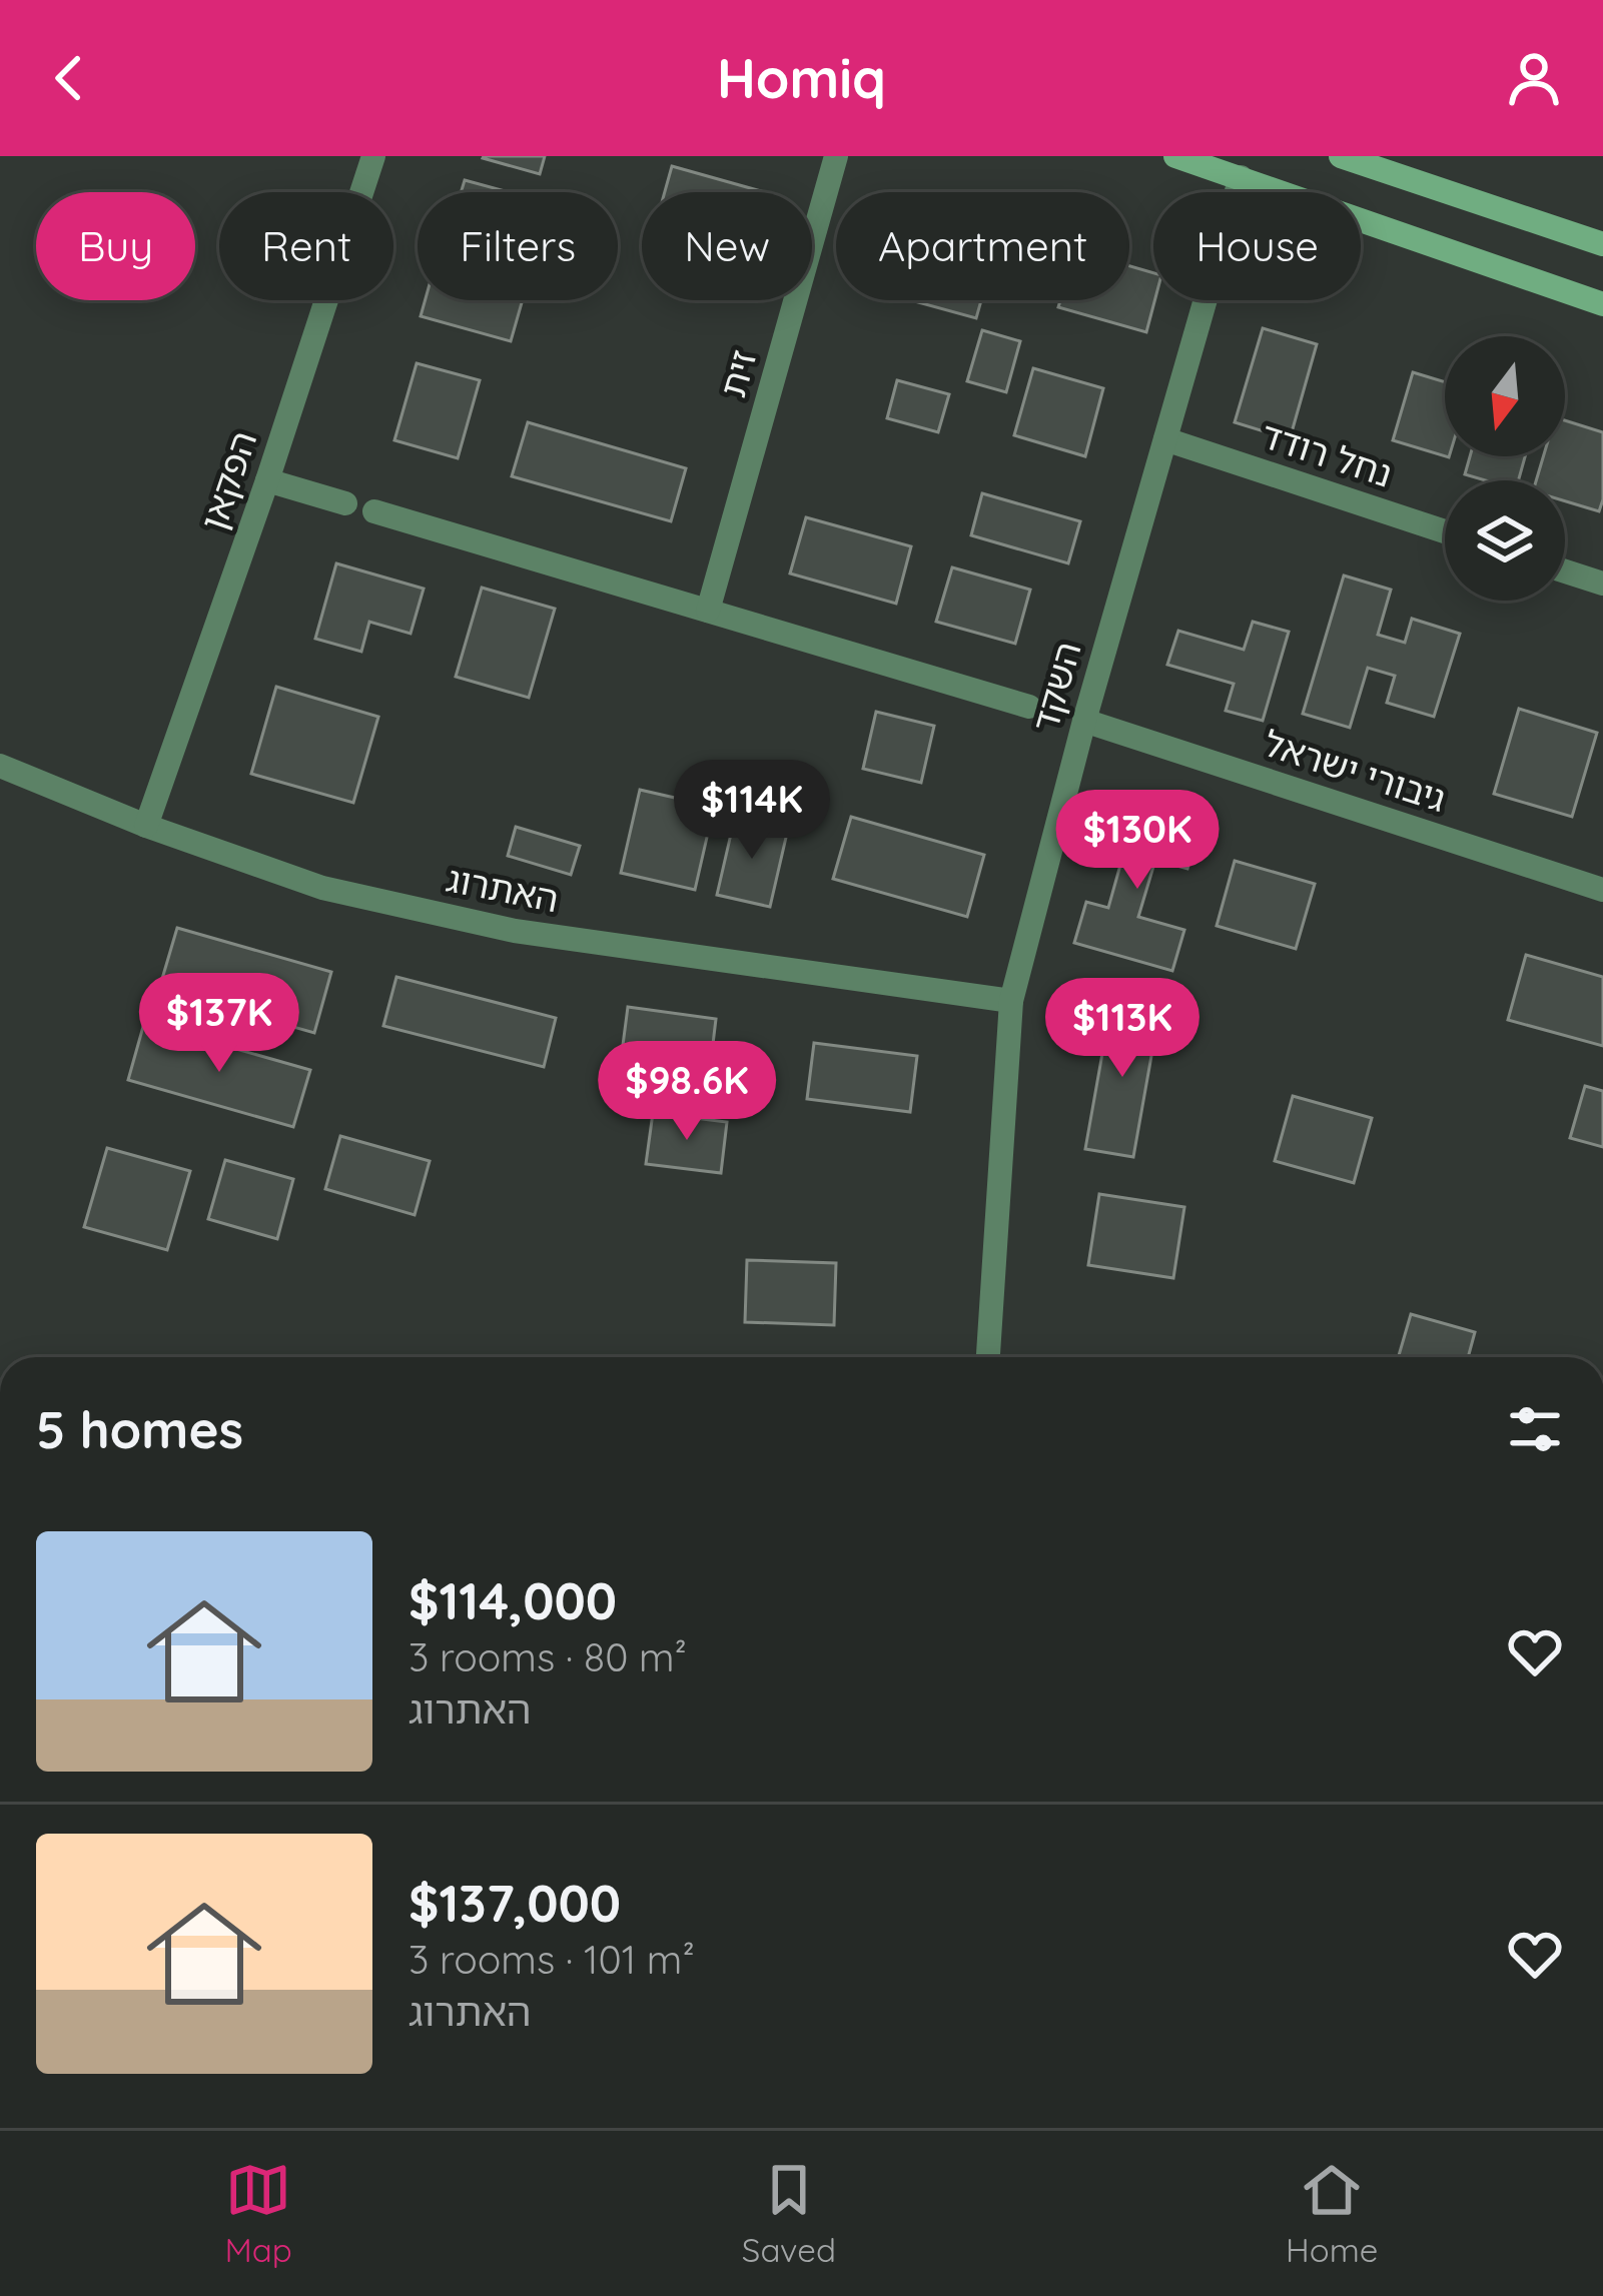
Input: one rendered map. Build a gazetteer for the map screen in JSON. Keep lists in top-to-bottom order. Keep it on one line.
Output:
{"streets":{"street":["זית","נחל רודד","הפקאן","השקד","גיבורי ישראל","האתרוג"]},"crossings":[["נחל רודד","השקד"],["הפקאן","האתרוג"],["השקד","גיבורי ישראל"],["השקד","האתרוג"]],"north":"bottom","page":{"header":"Homiq","chip":["Buy","Rent","Filters","New","Apartment","House"],"price":["$114K","$130K","$137K","$113K","$98.6K"],"heading":"5 homes","list":[{"name":"$114,000","note":"3 rooms · 80 m² · האתרוג"},{"name":"$137,000","note":"3 rooms · 101 m² · האתרוג"}],"tabs":["Map","Saved","Home"]}}
